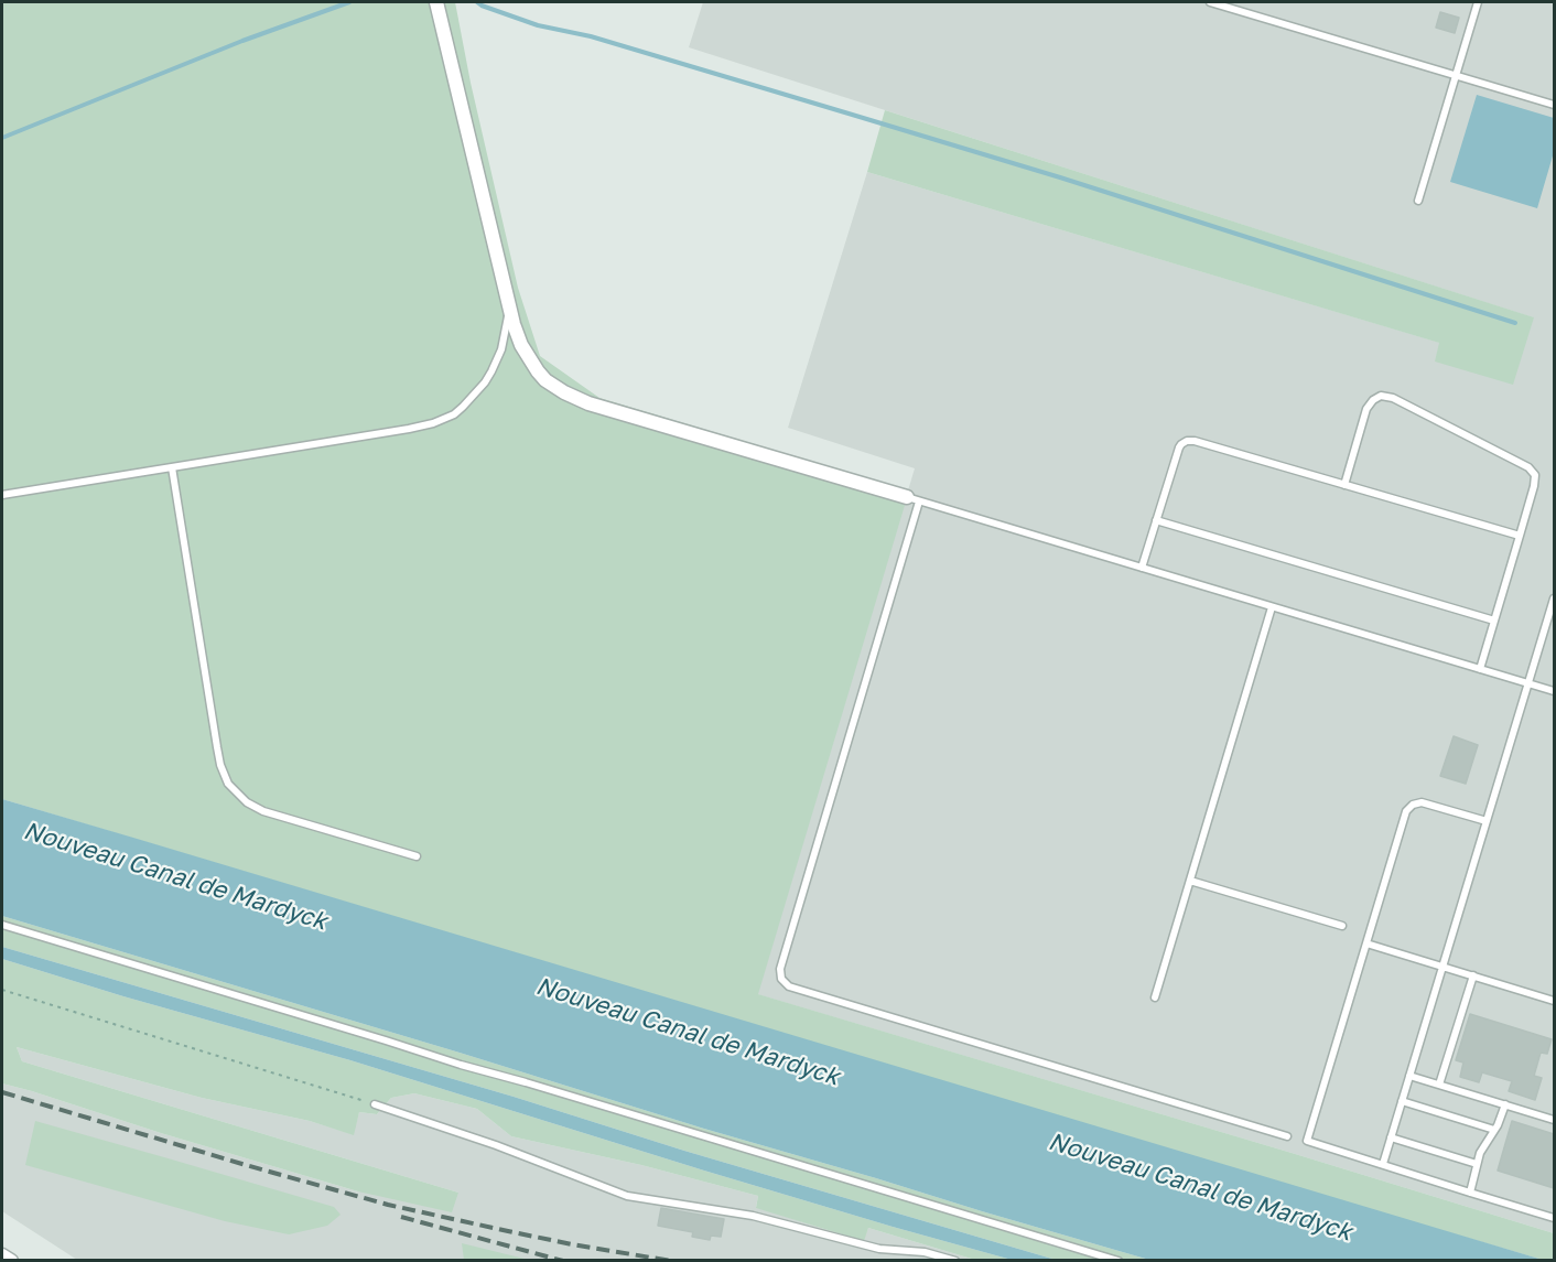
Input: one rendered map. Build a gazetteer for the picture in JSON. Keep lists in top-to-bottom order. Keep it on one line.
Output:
{"water":["Nouveau Canal de Mardyck"]}
